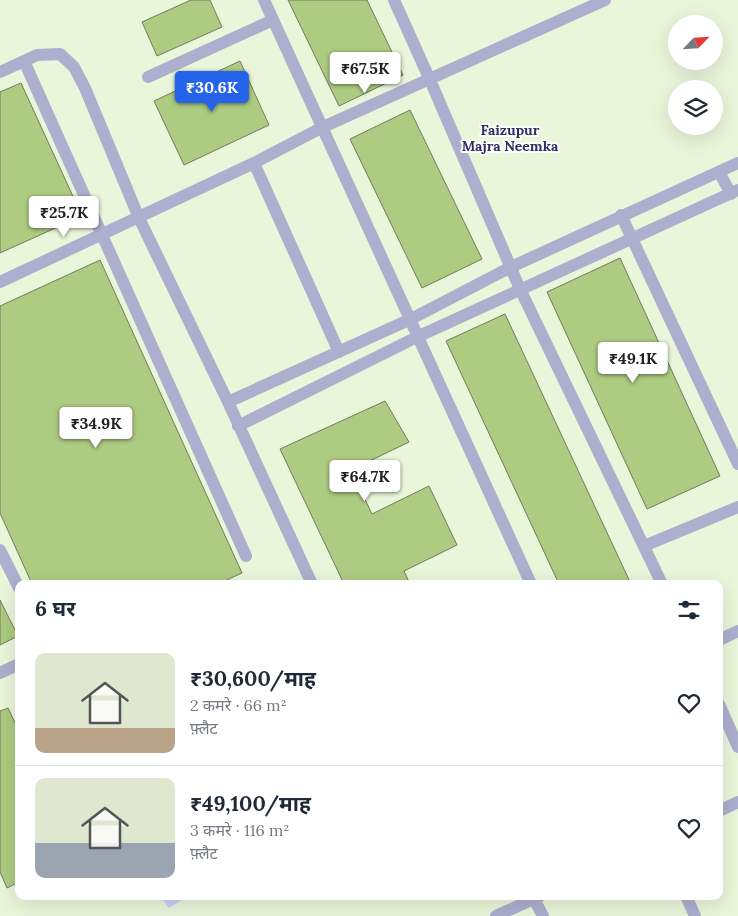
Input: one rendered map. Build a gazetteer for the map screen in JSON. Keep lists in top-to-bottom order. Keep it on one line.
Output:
{"districts":["Faizupur Majra Neemka"],"north":"top right","page":{"price":["₹67.5K","₹30.6K","₹25.7K","₹49.1K","₹34.9K","₹64.7K"],"heading":"6 घर","list":[{"name":"₹30,600/माह","note":"2 कमरे · 66 m² · फ़्लैट"},{"name":"₹49,100/माह","note":"3 कमरे · 116 m² · फ़्लैट"}]}}
